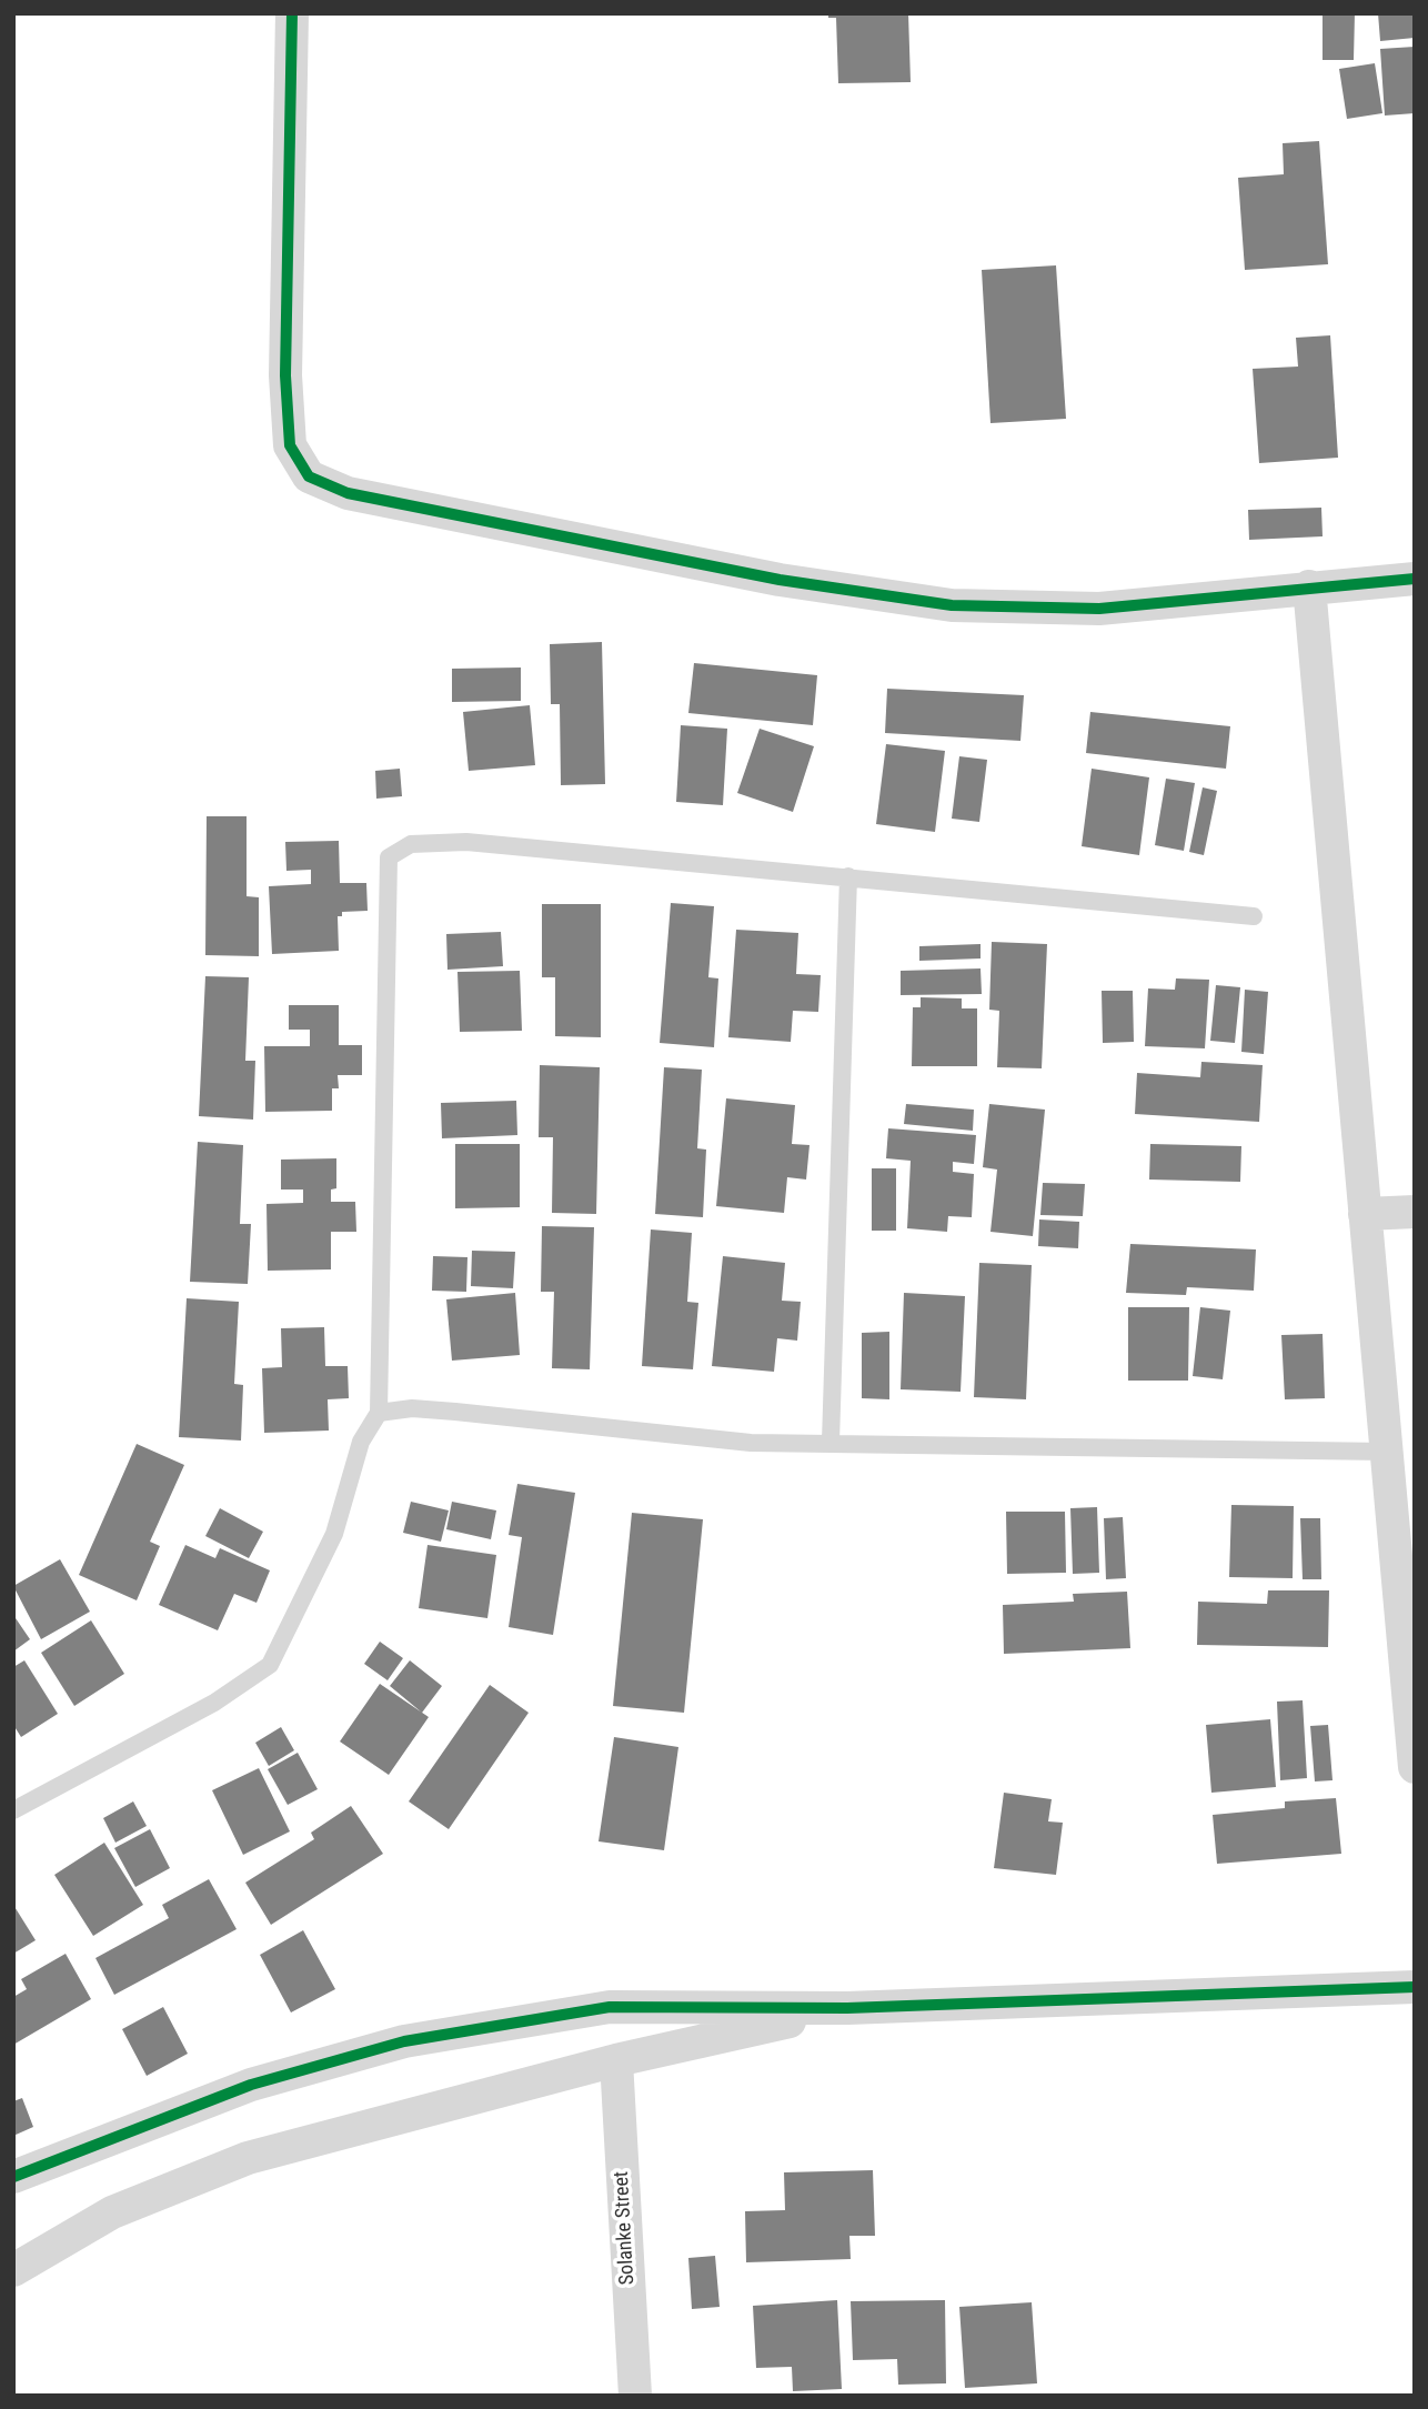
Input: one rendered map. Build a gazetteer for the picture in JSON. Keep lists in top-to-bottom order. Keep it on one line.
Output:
{"streets":{"street":["Solanke Street"]}}
